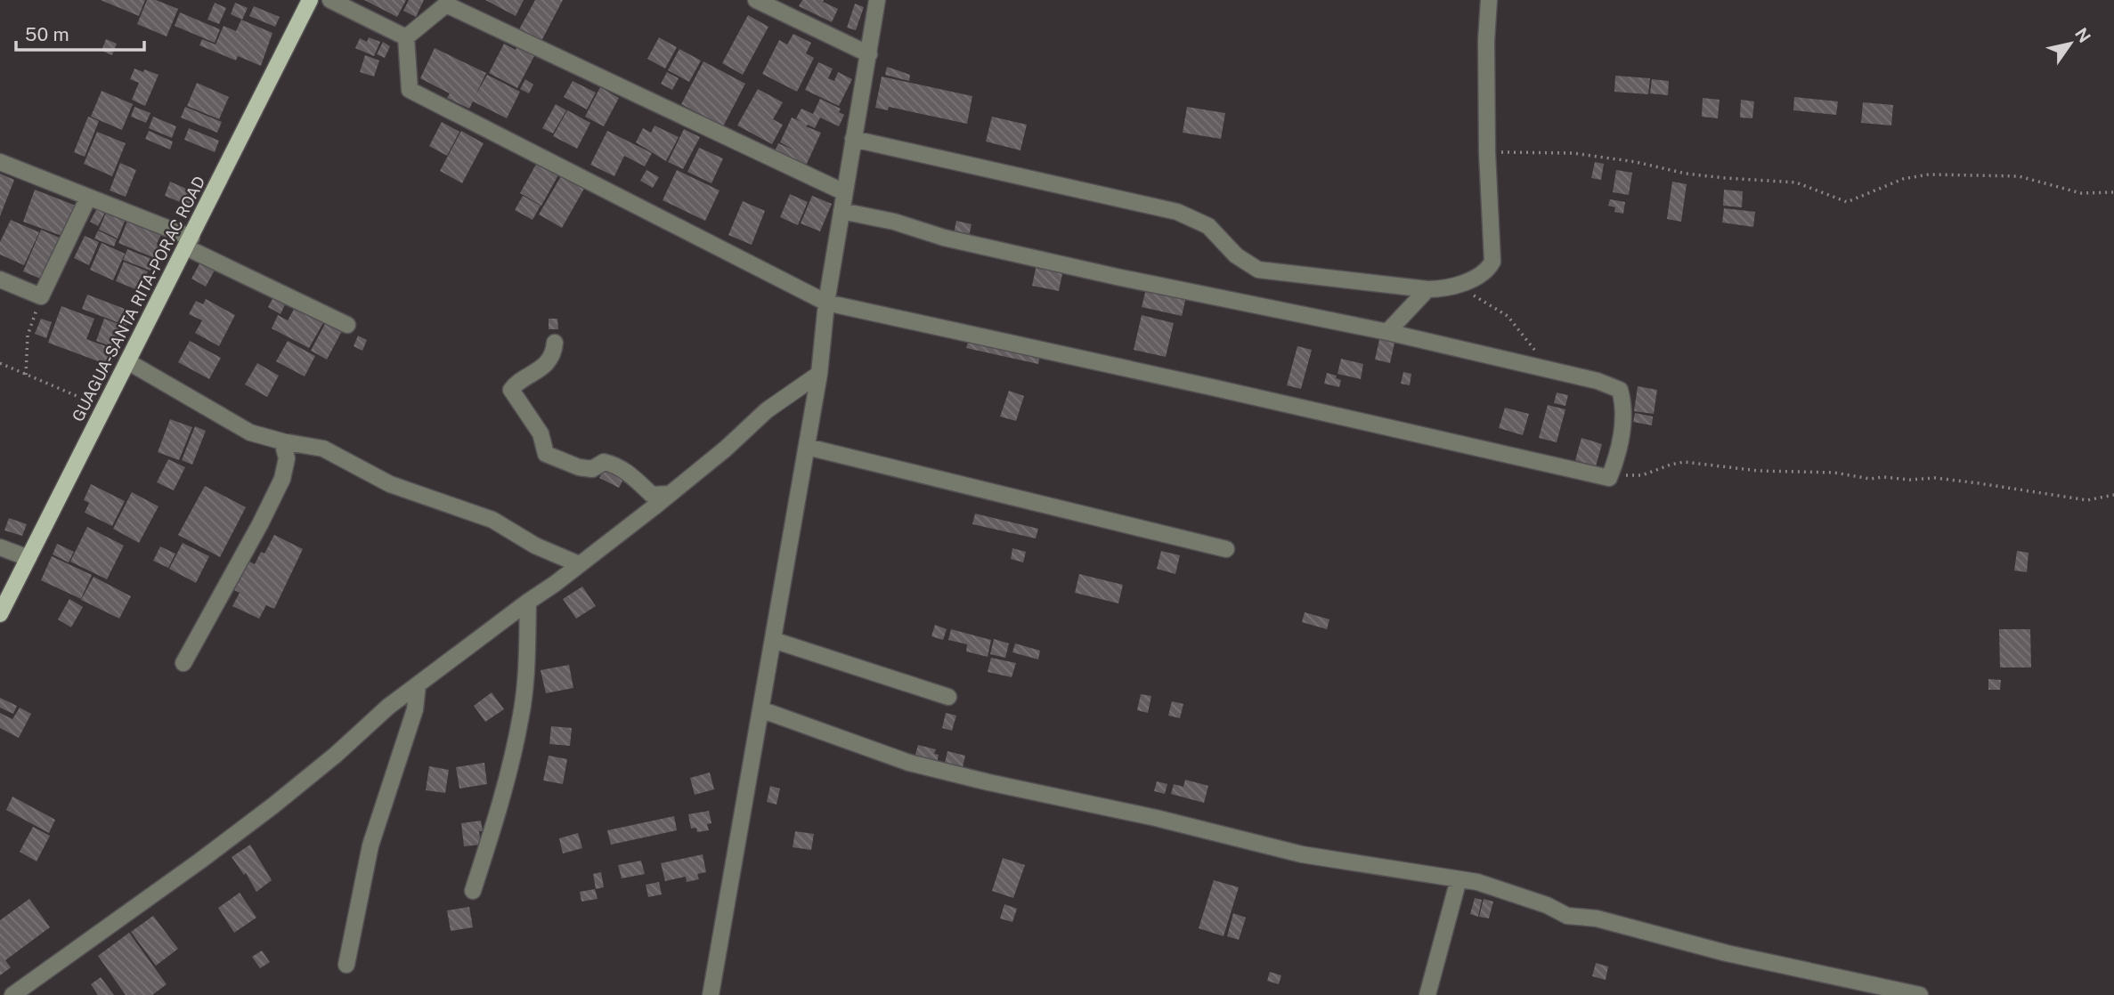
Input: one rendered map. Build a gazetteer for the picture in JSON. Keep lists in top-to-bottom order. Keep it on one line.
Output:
{"streets":{"main road":["GUAGUA-SANTA RITA-PORAC ROAD"]},"scale_bar":"50 m","north":"top right"}
